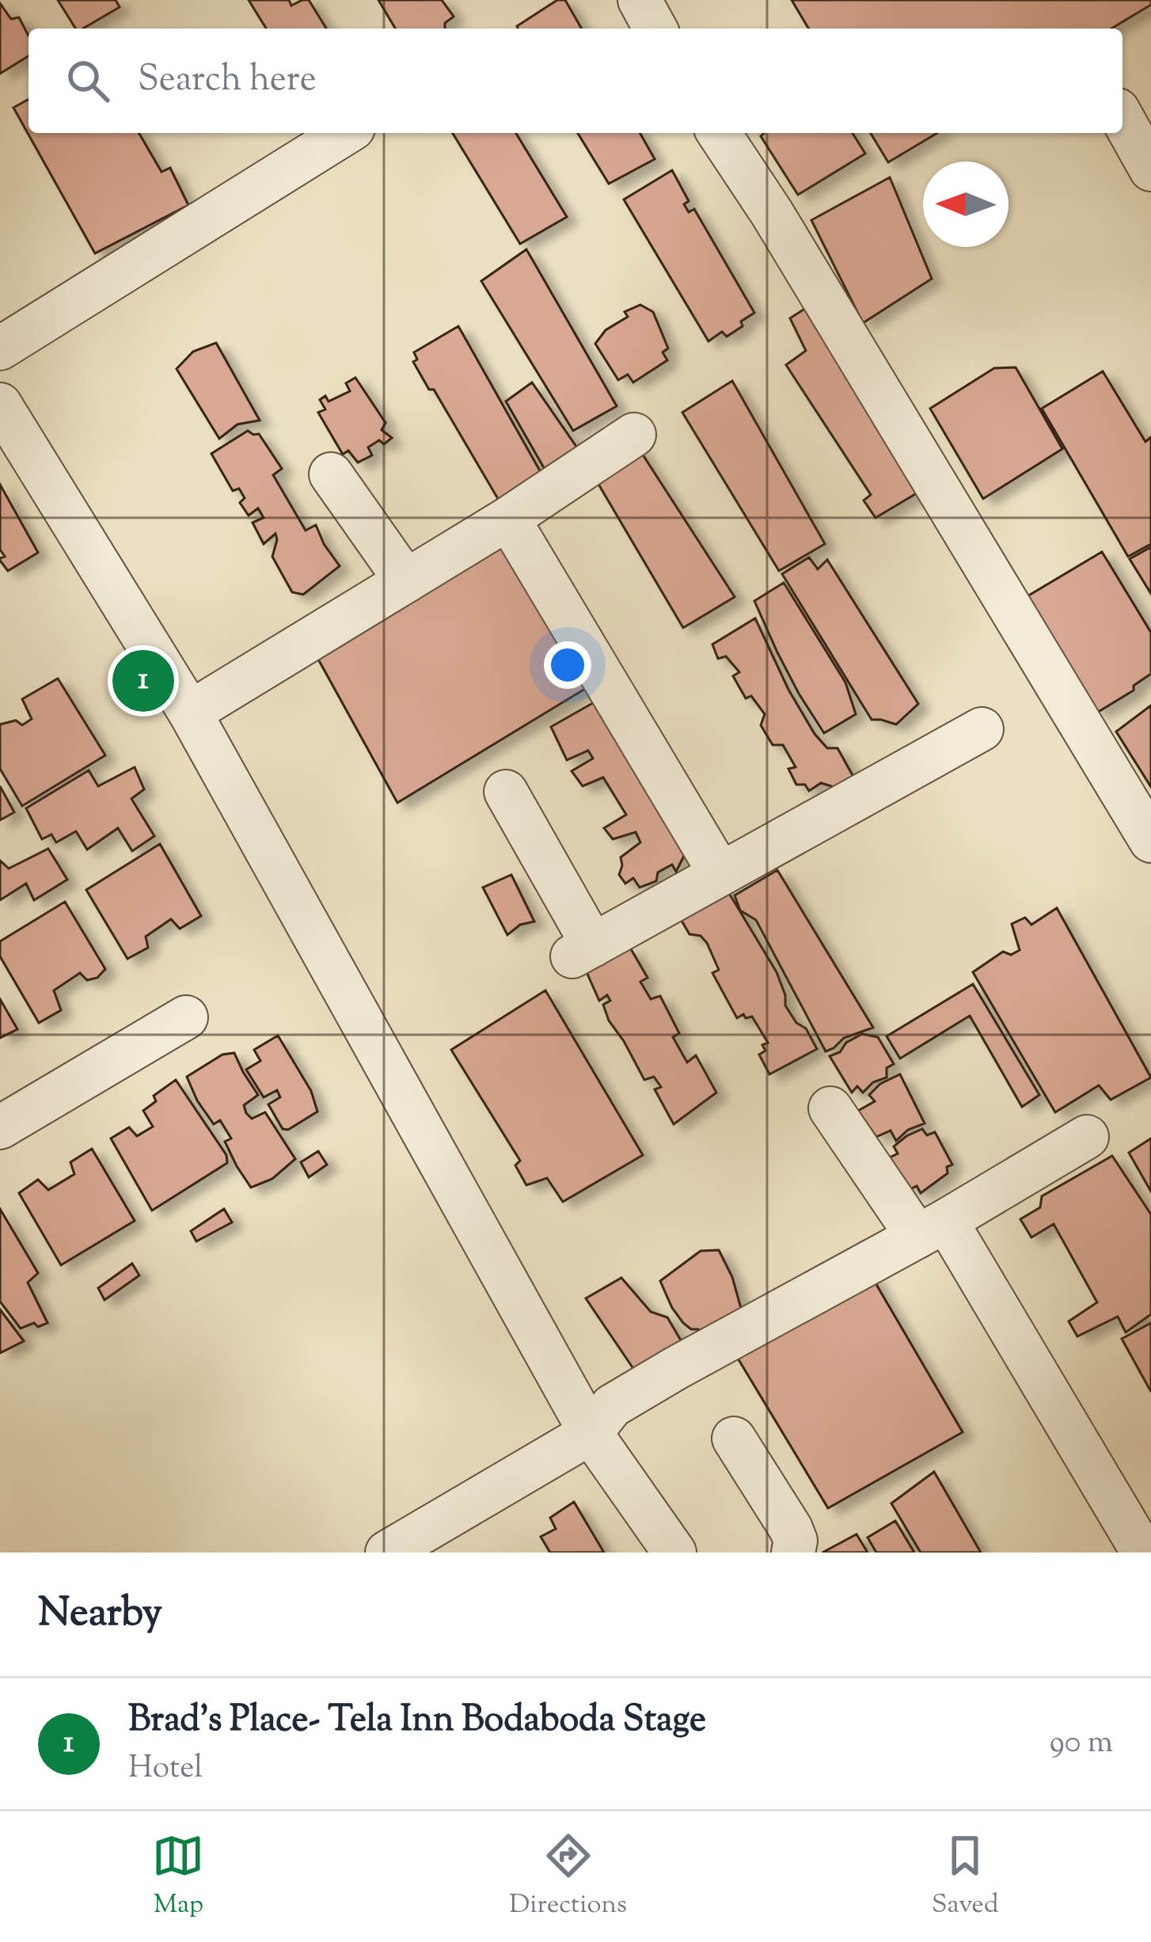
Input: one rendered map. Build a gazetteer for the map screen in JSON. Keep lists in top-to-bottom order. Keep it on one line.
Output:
{"north":"left","page":{"search":"Search here","pins":"1","heading":"Nearby","list":[{"mark":"1","name":"Brad's Place- Tela Inn Bodaboda Stage","note":"Hotel","value":"90 m"}],"nav":["Map","Directions","Saved"]}}
